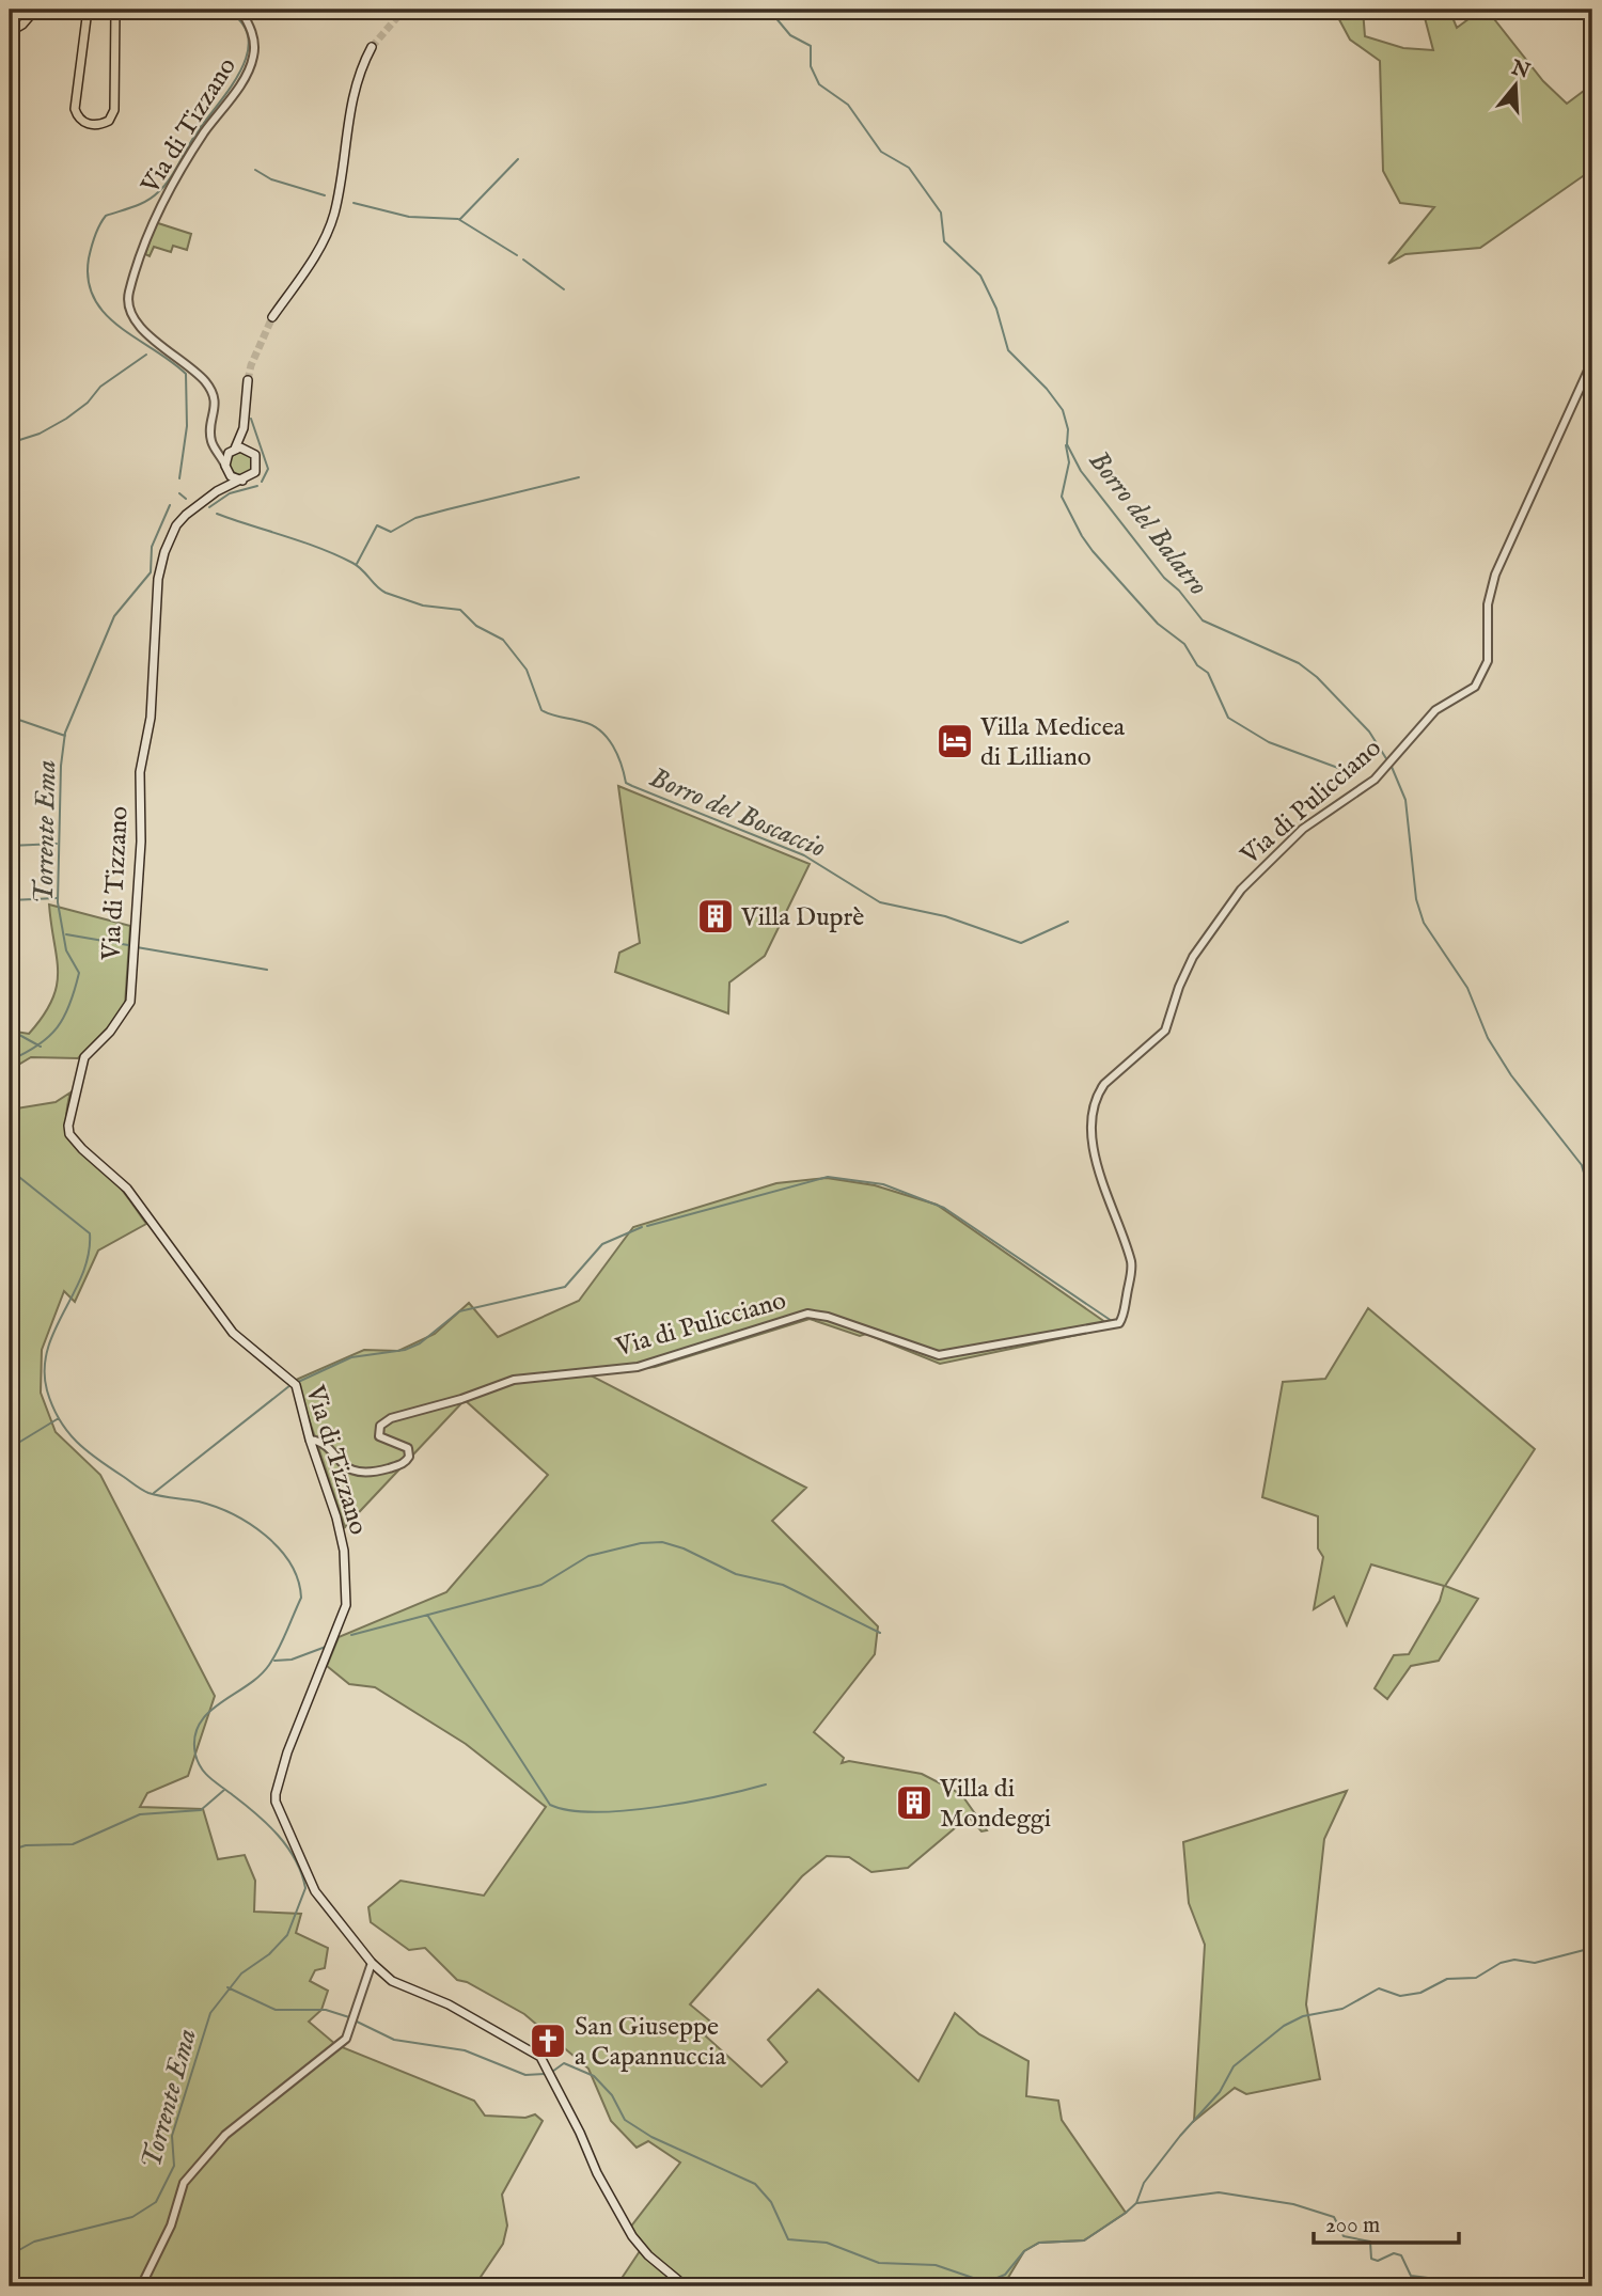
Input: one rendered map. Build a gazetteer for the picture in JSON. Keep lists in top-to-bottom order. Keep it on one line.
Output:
{"streets":{"main road":["Via di Tizzano"],"street":["Via di Pulicciano"]},"crossings":[["Via di Tizzano","Via di Pulicciano"]],"water":["Borro del Balatro","Borro del Boscaccio","Torrente Ema"],"places":{"hotel":["Villa Medicea di Lilliano"],"building":["Villa Duprè","Villa di Mondeggi"],"church":["San Giuseppe a Capannuccia"]},"scale_bar":"200 m","north":"top"}
